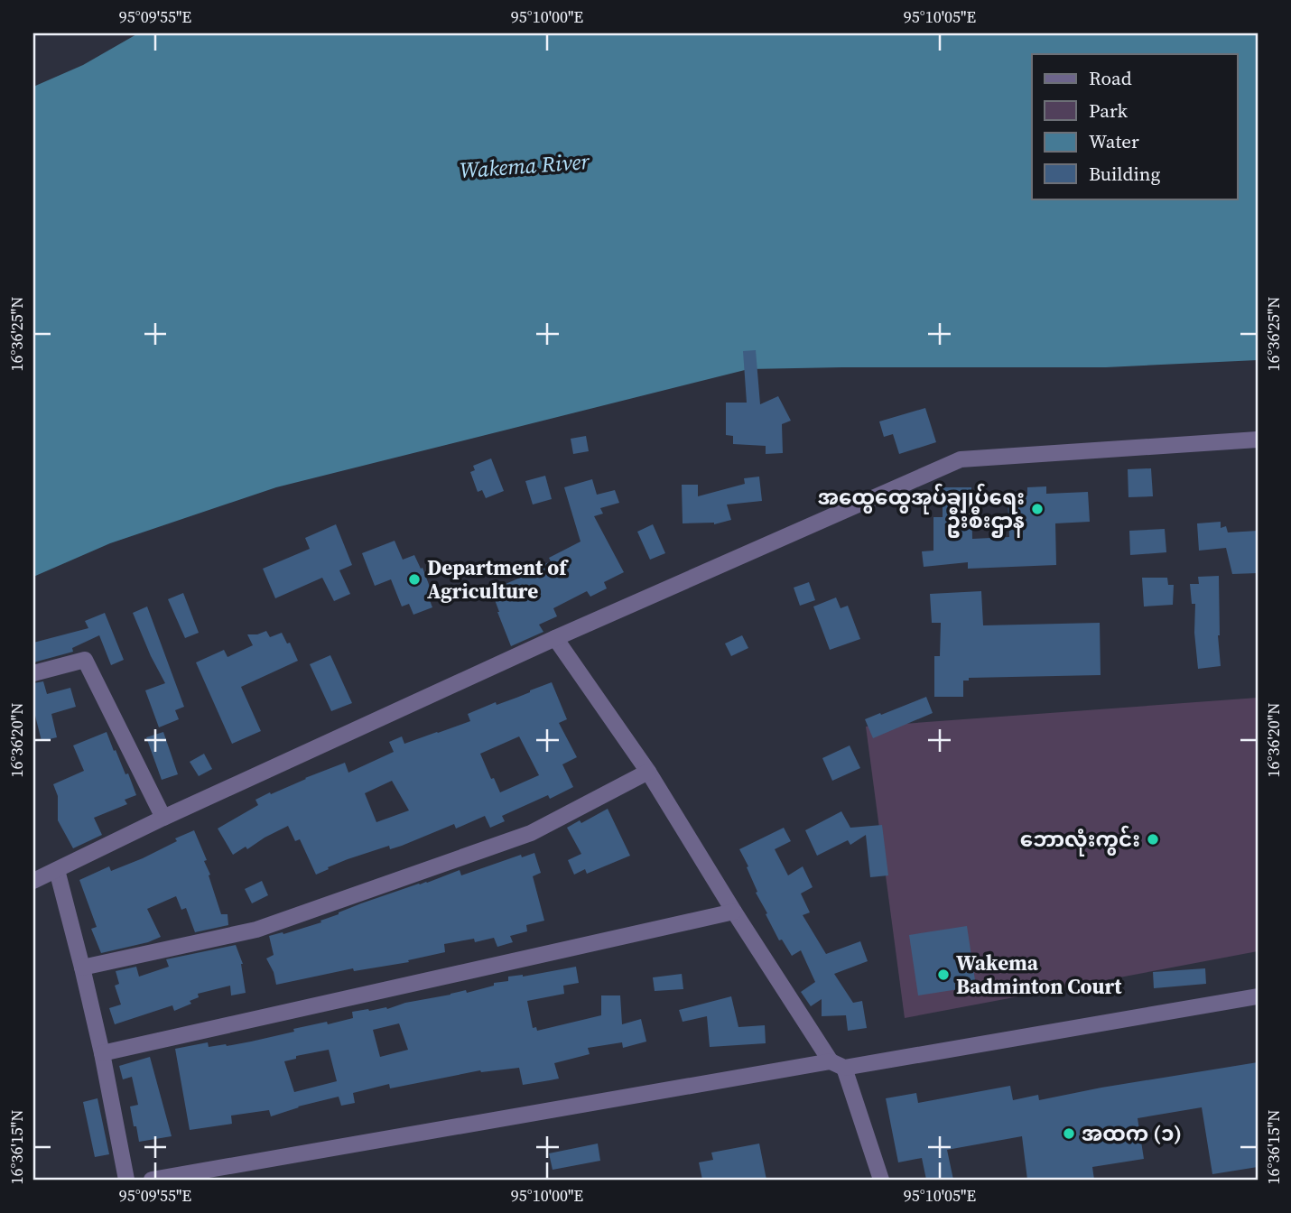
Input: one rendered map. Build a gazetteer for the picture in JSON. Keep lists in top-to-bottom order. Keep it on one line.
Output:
{"water":["Wakema River"],"places":["အထွေထွေအုပ်ချုပ်ရေး ဦးစီးဌာန","Department of Agriculture","ဘောလုံးကွင်း","Wakema Badminton Court","အထက (၁)"],"legend":["Road","Park","Water","Building"],"coordinates":["95°09'55\"E","95°10'00\"E","95°10'05\"E","16°36'25\"N","16°36'20\"N","16°36'15\"N"]}
